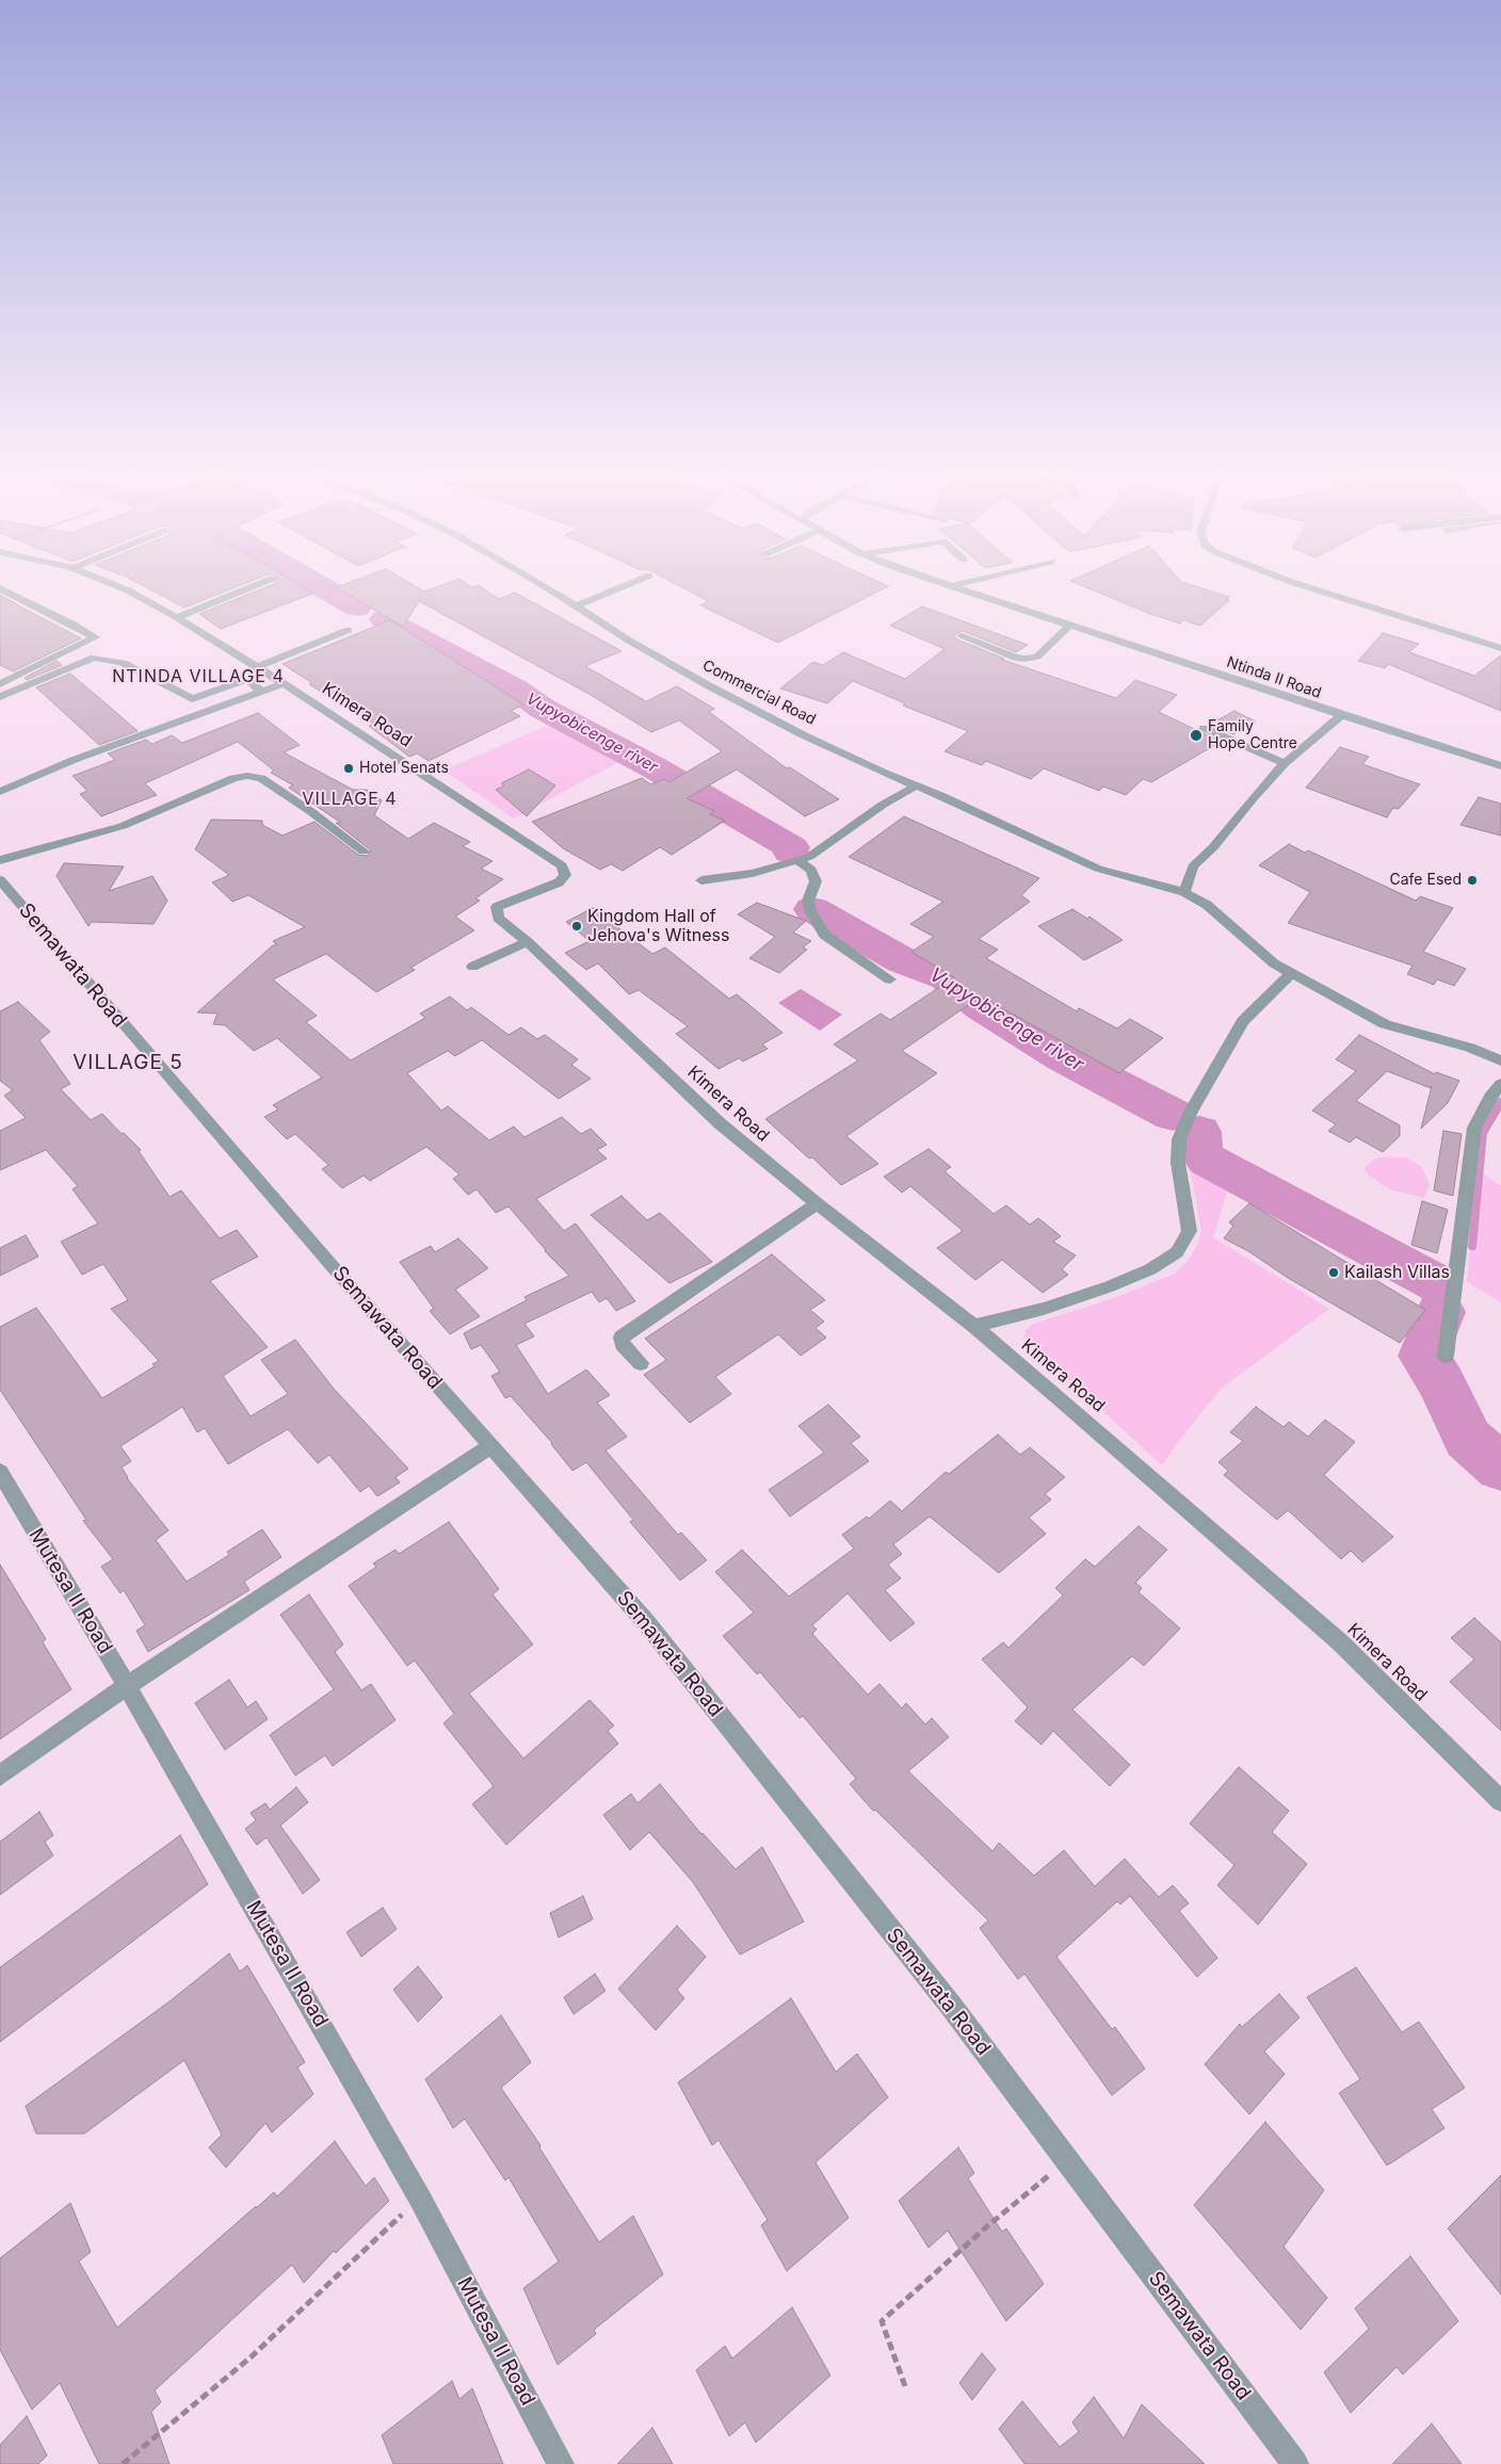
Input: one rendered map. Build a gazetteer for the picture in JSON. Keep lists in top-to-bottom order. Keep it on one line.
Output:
{"streets":{"street":["Ntinda II Road","Commercial Road","Kimera Road","Semawata Road","Mutesa II Road"]},"districts":["NTINDA VILLAGE 4","VILLAGE 4","VILLAGE 5"],"water":["Vupyobicenge river"],"places":["Family Hope Centre","Hotel Senats","Cafe Esed","Kingdom Hall of Jehova's Witness","Kailash Villas"]}
